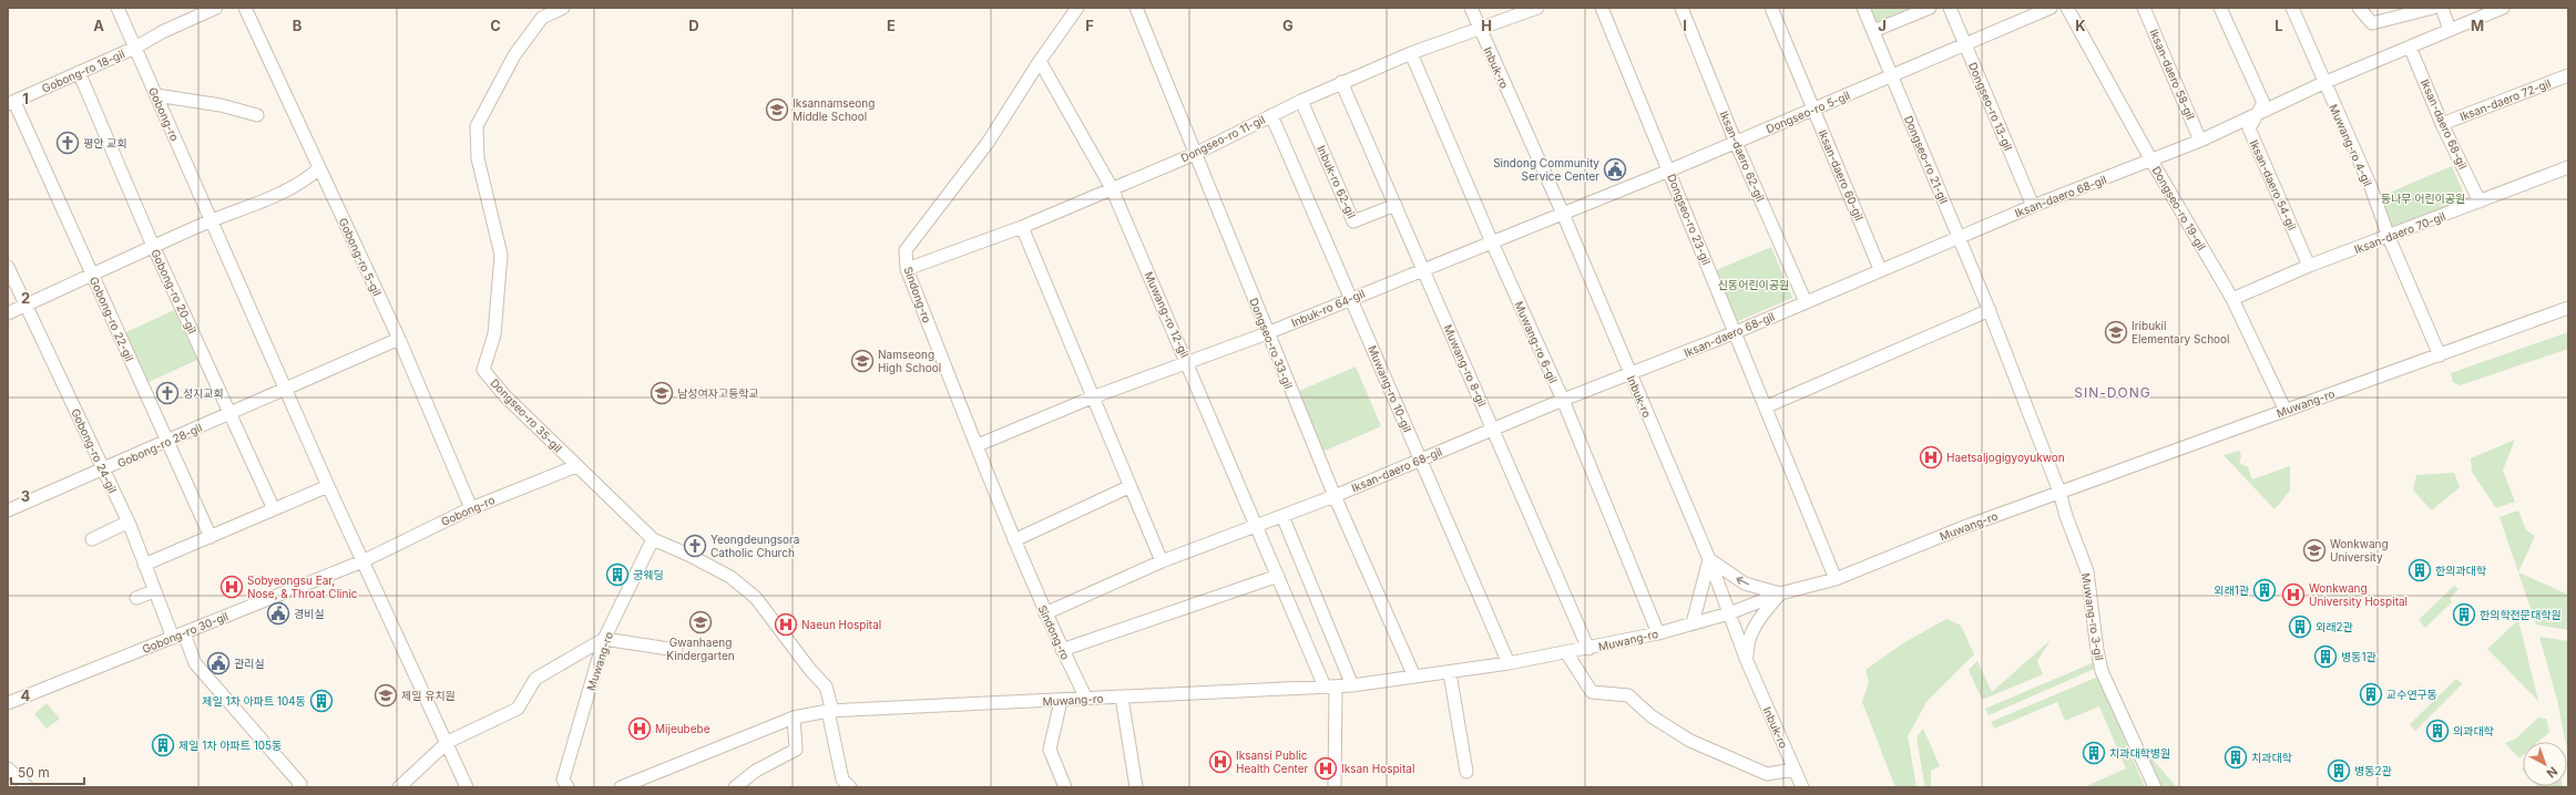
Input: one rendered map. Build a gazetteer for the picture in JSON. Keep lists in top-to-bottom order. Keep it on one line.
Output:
{"streets":{"street":["Inbuk-ro","Gobong-ro 18-gil","Iksan-daero 58-gil","Iksan-daero 72-gil","Dongseo-ro 13-gil","Dongseo-ro 5-gil","Gobong-ro","Iksan-daero 68-gil","Dongseo-ro 11-gil","Muwang-ro 4-gil","Iksan-daero 62-gil","Dongseo-ro 21-gil","Iksan-daero 60-gil","Inbuk-ro 62-gil","Iksan-daero 54-gil","Dongseo-ro 19-gil","Dongseo-ro 23-gil","Iksan-daero 70-gil","Gobong-ro 5-gil","Gobong-ro 20-gil","Sindong-ro","Inbuk-ro 64-gil","Muwang-ro 12-gil","Gobong-ro 22-gil","Muwang-ro 6-gil","Dongseo-ro 33-gil","Muwang-ro 8-gil","Muwang-ro 10-gil","Muwang-ro","Dongseo-ro 35-gil","Gobong-ro 28-gil","Gobong-ro 24-gil","Muwang-ro 3-gil","Gobong-ro 30-gil"]},"crossings":[["Inbuk-ro","Dongseo-ro 5-gil"],["Inbuk-ro","Iksan-daero 68-gil"],["Inbuk-ro","Dongseo-ro 11-gil"],["Inbuk-ro","Inbuk-ro 64-gil"],["Inbuk-ro","Muwang-ro"],["Gobong-ro 18-gil","Gobong-ro"],["Gobong-ro 18-gil","Gobong-ro 20-gil"],["Gobong-ro 18-gil","Gobong-ro 22-gil"],["Iksan-daero 58-gil","Iksan-daero 68-gil"],["Iksan-daero 72-gil","Iksan-daero 68-gil"],["Dongseo-ro 13-gil","Dongseo-ro 5-gil"],["Dongseo-ro 13-gil","Iksan-daero 68-gil"],["Dongseo-ro 5-gil","Iksan-daero 62-gil"],["Dongseo-ro 5-gil","Dongseo-ro 21-gil"],["Dongseo-ro 5-gil","Iksan-daero 60-gil"],["Dongseo-ro 5-gil","Dongseo-ro 23-gil"],["Dongseo-ro 5-gil","Inbuk-ro 64-gil"],["Gobong-ro","Gobong-ro 5-gil"],["Gobong-ro","Dongseo-ro 35-gil"],["Gobong-ro","Gobong-ro 28-gil"],["Gobong-ro","Gobong-ro 30-gil"],["Iksan-daero 68-gil","Muwang-ro 4-gil"],["Iksan-daero 68-gil","Iksan-daero 62-gil"],["Iksan-daero 68-gil","Dongseo-ro 21-gil"],["Iksan-daero 68-gil","Iksan-daero 60-gil"],["Iksan-daero 68-gil","Iksan-daero 54-gil"],["Iksan-daero 68-gil","Dongseo-ro 19-gil"],["Iksan-daero 68-gil","Dongseo-ro 23-gil"],["Iksan-daero 68-gil","Iksan-daero 70-gil"],["Iksan-daero 68-gil","Sindong-ro"],["Iksan-daero 68-gil","Muwang-ro 12-gil"],["Iksan-daero 68-gil","Muwang-ro 6-gil"],["Iksan-daero 68-gil","Dongseo-ro 33-gil"],["Iksan-daero 68-gil","Muwang-ro 8-gil"],["Iksan-daero 68-gil","Muwang-ro 10-gil"],["Dongseo-ro 11-gil","Inbuk-ro 62-gil"],["Dongseo-ro 11-gil","Sindong-ro"],["Dongseo-ro 11-gil","Muwang-ro 12-gil"],["Dongseo-ro 11-gil","Muwang-ro 6-gil"],["Dongseo-ro 11-gil","Dongseo-ro 33-gil"],["Dongseo-ro 11-gil","Muwang-ro 8-gil"],["Dongseo-ro 11-gil","Muwang-ro 10-gil"],["Muwang-ro 4-gil","Iksan-daero 70-gil"],["Muwang-ro 4-gil","Muwang-ro"],["Dongseo-ro 21-gil","Muwang-ro"],["Dongseo-ro 21-gil","Muwang-ro 3-gil"],["Inbuk-ro 62-gil","Muwang-ro 8-gil"],["Iksan-daero 54-gil","Iksan-daero 70-gil"],["Dongseo-ro 19-gil","Iksan-daero 70-gil"],["Dongseo-ro 19-gil","Muwang-ro"],["Dongseo-ro 23-gil","Muwang-ro"],["Gobong-ro 20-gil","Gobong-ro 28-gil"],["Sindong-ro","Inbuk-ro 64-gil"],["Sindong-ro","Muwang-ro 12-gil"],["Sindong-ro","Muwang-ro"],["Inbuk-ro 64-gil","Muwang-ro 12-gil"],["Inbuk-ro 64-gil","Muwang-ro 6-gil"],["Inbuk-ro 64-gil","Dongseo-ro 33-gil"],["Inbuk-ro 64-gil","Muwang-ro 8-gil"],["Inbuk-ro 64-gil","Muwang-ro 10-gil"],["Muwang-ro 12-gil","Muwang-ro"],["Gobong-ro 22-gil","Gobong-ro 28-gil"],["Muwang-ro 6-gil","Muwang-ro"],["Dongseo-ro 33-gil","Muwang-ro"],["Muwang-ro 8-gil","Muwang-ro"],["Muwang-ro 10-gil","Muwang-ro"],["Muwang-ro","Dongseo-ro 35-gil"],["Muwang-ro","Muwang-ro 3-gil"],["Gobong-ro 28-gil","Gobong-ro 24-gil"],["Gobong-ro 24-gil","Gobong-ro 30-gil"]],"districts":["SIN-DONG"],"parks":["등나무 어린이공원","신동어린이공원"],"places":{"school or university":["Iksannamseong Middle School","Iribukil Elementary School","Namseong High School","남성여자고등학교","Wonkwang University","Gwanhaeng Kindergarten","제일 유치원"],"church":["평안 교회","성지교회","Yeongdeungsora Catholic Church"],"public building":["Sindong Community Service Center","경비실","관리실"],"hospital":["Haetsaljogigyoyukwon","Sobyeongsu Ear, Nose, & Throat Clinic","Wonkwang University Hospital","Naeun Hospital","Mijeubebe","Iksansi Public Health Center","Iksan Hospital"],"building":["한의과대학","궁웨딩","외래1관","한의학전문대학원","외래2관","병동1관","교수연구동","제일 1차 아파트 104동","의과대학","제일 1차 아파트 105동","치과대학병원","치과대학","병동2관"]},"scale_bar":"50 m","north":"bottom right","grid":{"columns":["A","B","C","D","E","F","G","H","I","J","K","L","M"],"rows":["1","2","3","4"]}}
